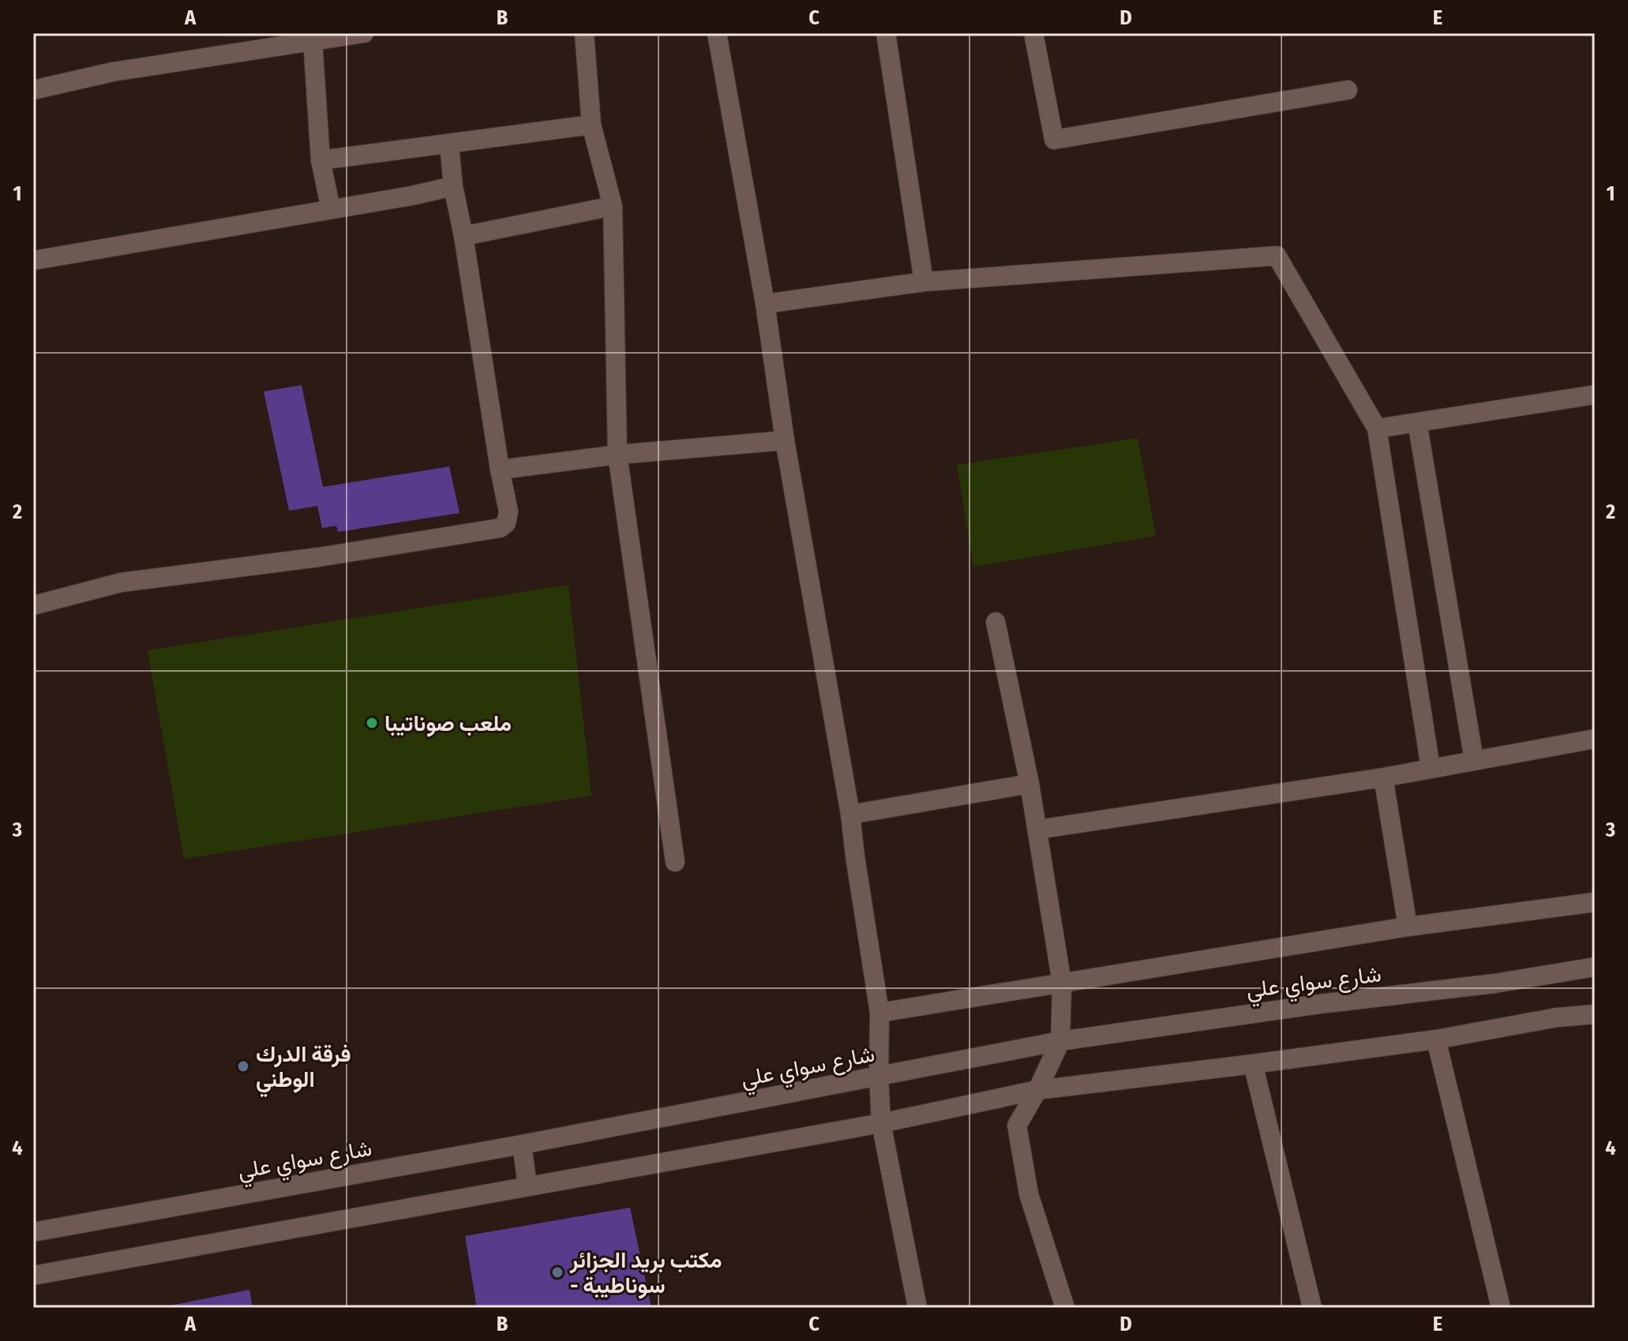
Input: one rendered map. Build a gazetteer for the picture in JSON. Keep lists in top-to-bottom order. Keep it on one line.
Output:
{"streets":{"street":["شارع سواي علي"]},"places":["ملعب صوناتيبا","فرقة الدرك الوطني","مكتب بريد الجزائر - سوناطيبة"],"grid":{"columns":["A","B","C","D","E"],"rows":["1","2","3","4"]}}
